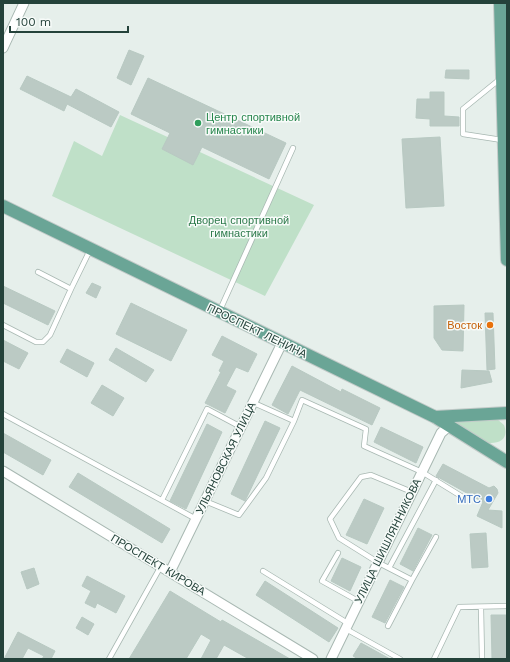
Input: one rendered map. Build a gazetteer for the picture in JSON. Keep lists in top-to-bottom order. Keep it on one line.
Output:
{"streets":{"main road":["ПРОСПЕКТ ЛЕНИНА"],"street":["УЛЬЯНОВСКАЯ УЛИЦА","УЛИЦА ШИШЛЯННИКОВА","ПРОСПЕКТ КИРОВА"]},"crossings":[["ПРОСПЕКТ ЛЕНИНА","УЛЬЯНОВСКАЯ УЛИЦА"],["ПРОСПЕКТ ЛЕНИНА","УЛИЦА ШИШЛЯННИКОВА"],["УЛЬЯНОВСКАЯ УЛИЦА","ПРОСПЕКТ КИРОВА"]],"parks":["Дворец спортивной гимнастики"],"places":["Центр спортивной гимнастики","Восток","МТС"],"scale_bar":"100 m"}
